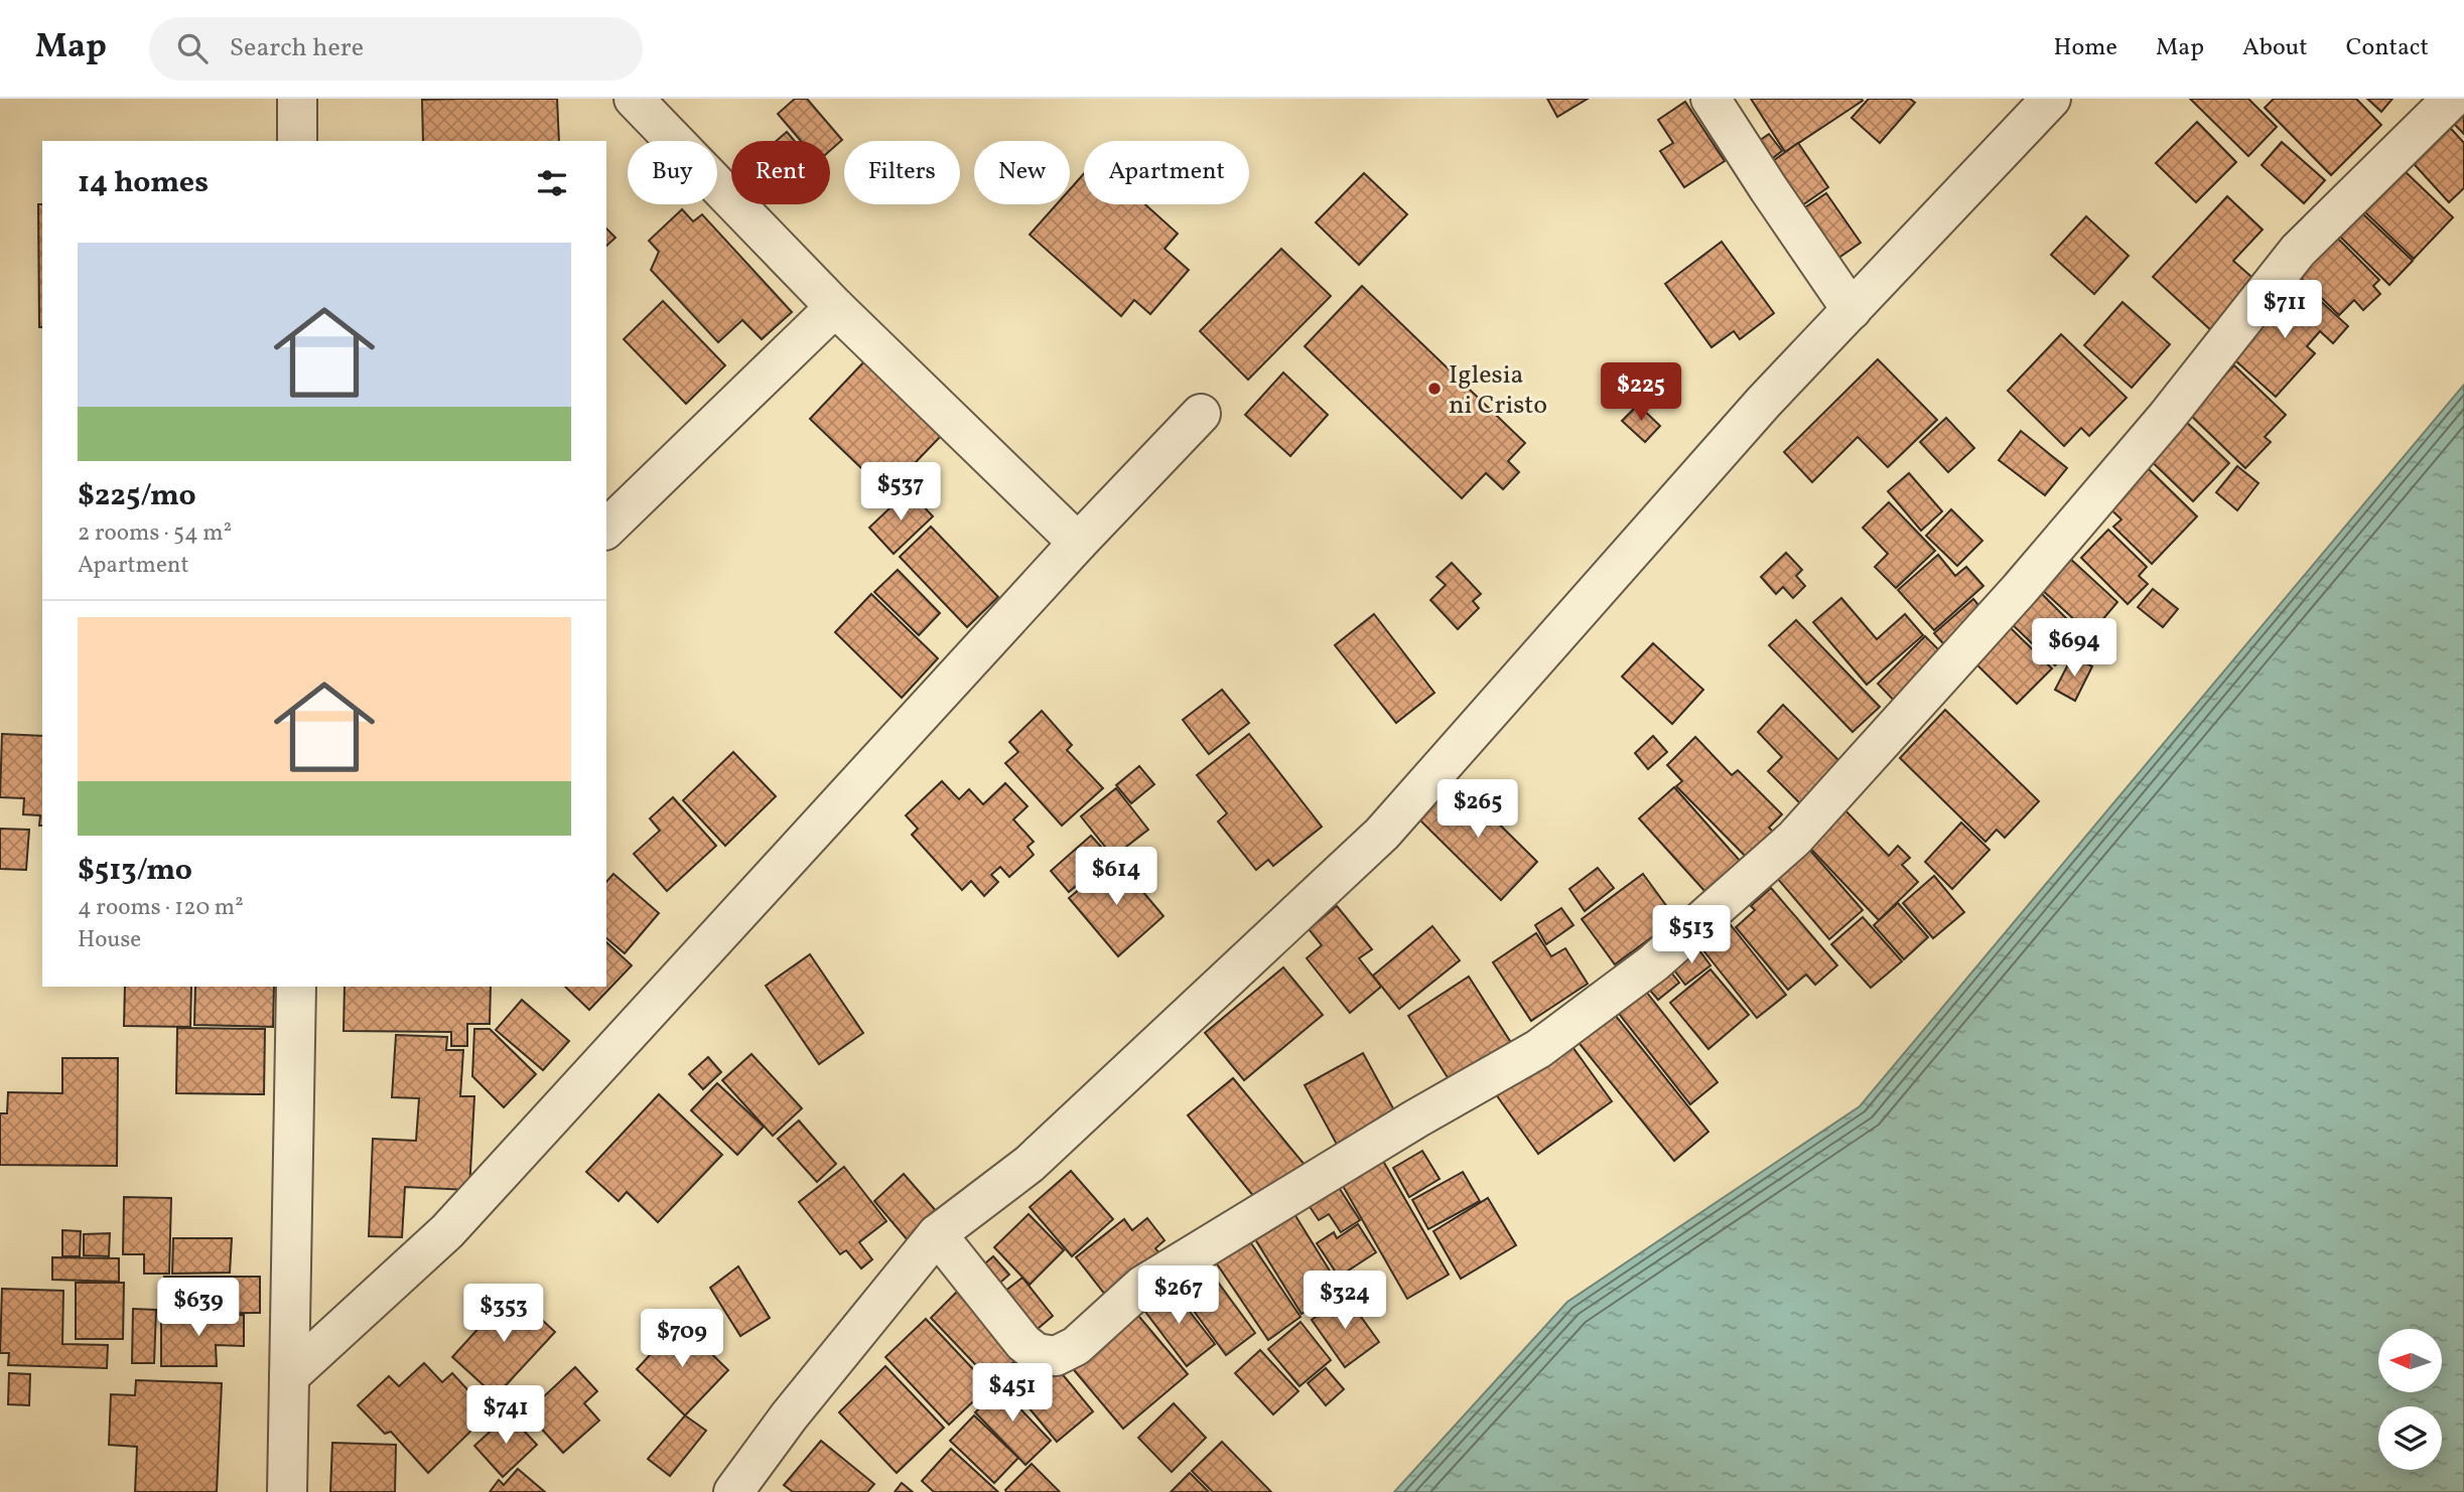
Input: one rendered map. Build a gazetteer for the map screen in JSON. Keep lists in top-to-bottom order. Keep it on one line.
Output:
{"places":["Iglesia ni Cristo"],"north":"left","page":{"header":"Map","search":"Search here","nav":["Home","Map","About","Contact"],"chip":["Buy","Rent","Filters","New","Apartment"],"heading":"14 homes","list":[{"name":"$225/mo","note":"2 rooms · 54 m² · Apartment"},{"name":"$513/mo","note":"4 rooms · 120 m² · House"}],"price":["$711","$225","$537","$694","$265","$614","$513","$267","$324","$639","$353","$709","$451","$741"]}}
